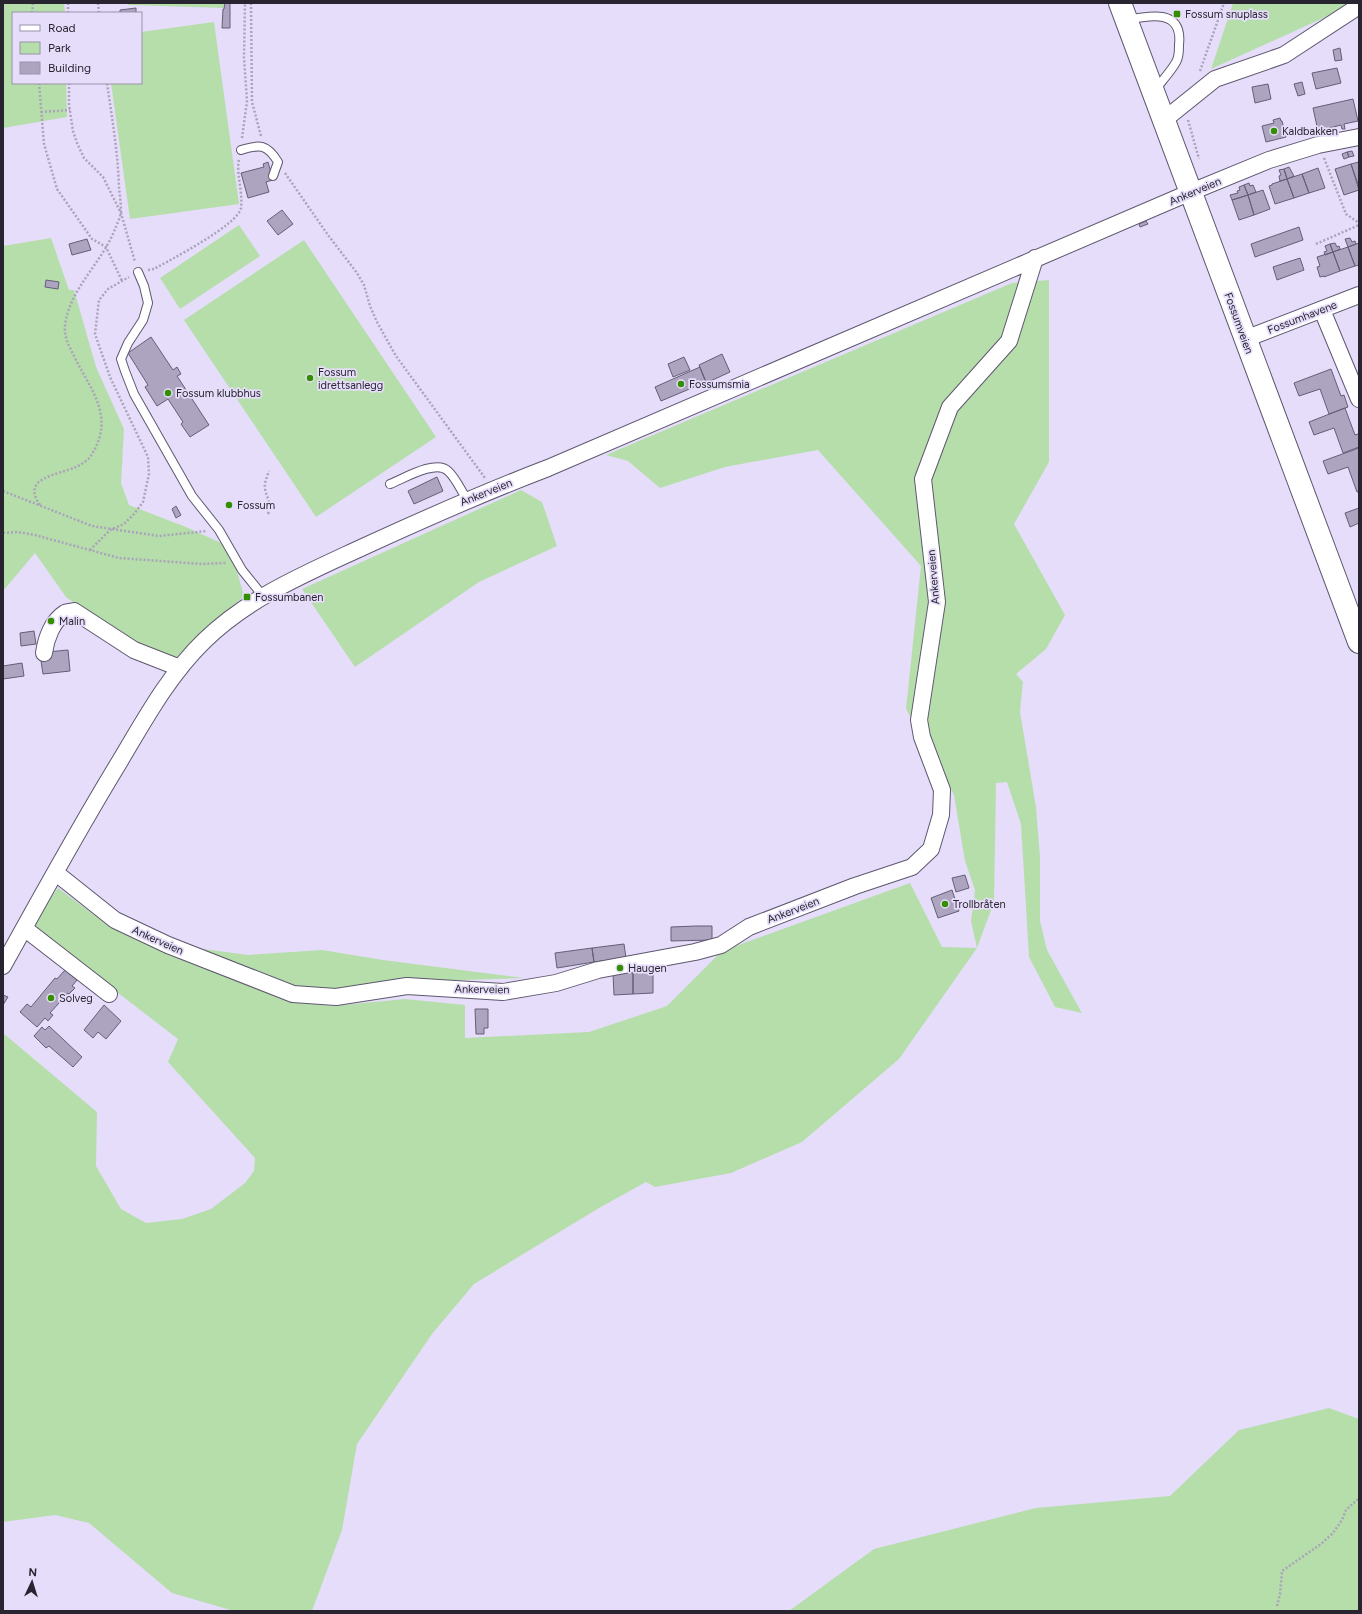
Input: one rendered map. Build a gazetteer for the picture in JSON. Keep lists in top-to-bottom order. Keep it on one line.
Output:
{"streets":{"street":["Ankerveien","Fossumhavene","Fossumveien"]},"crossings":[["Ankerveien","Fossumveien"],["Fossumhavene","Fossumveien"]],"places":{"transit":["Fossum snuplass","Fossumbanen"],"other":["Kaldbakken","Fossum idrettsanlegg","Fossumsmia","Fossum klubbhus","Fossum","Malin","Trollbråten","Haugen","Solveg"]},"legend":["Road","Park","Building"],"north":"top"}
